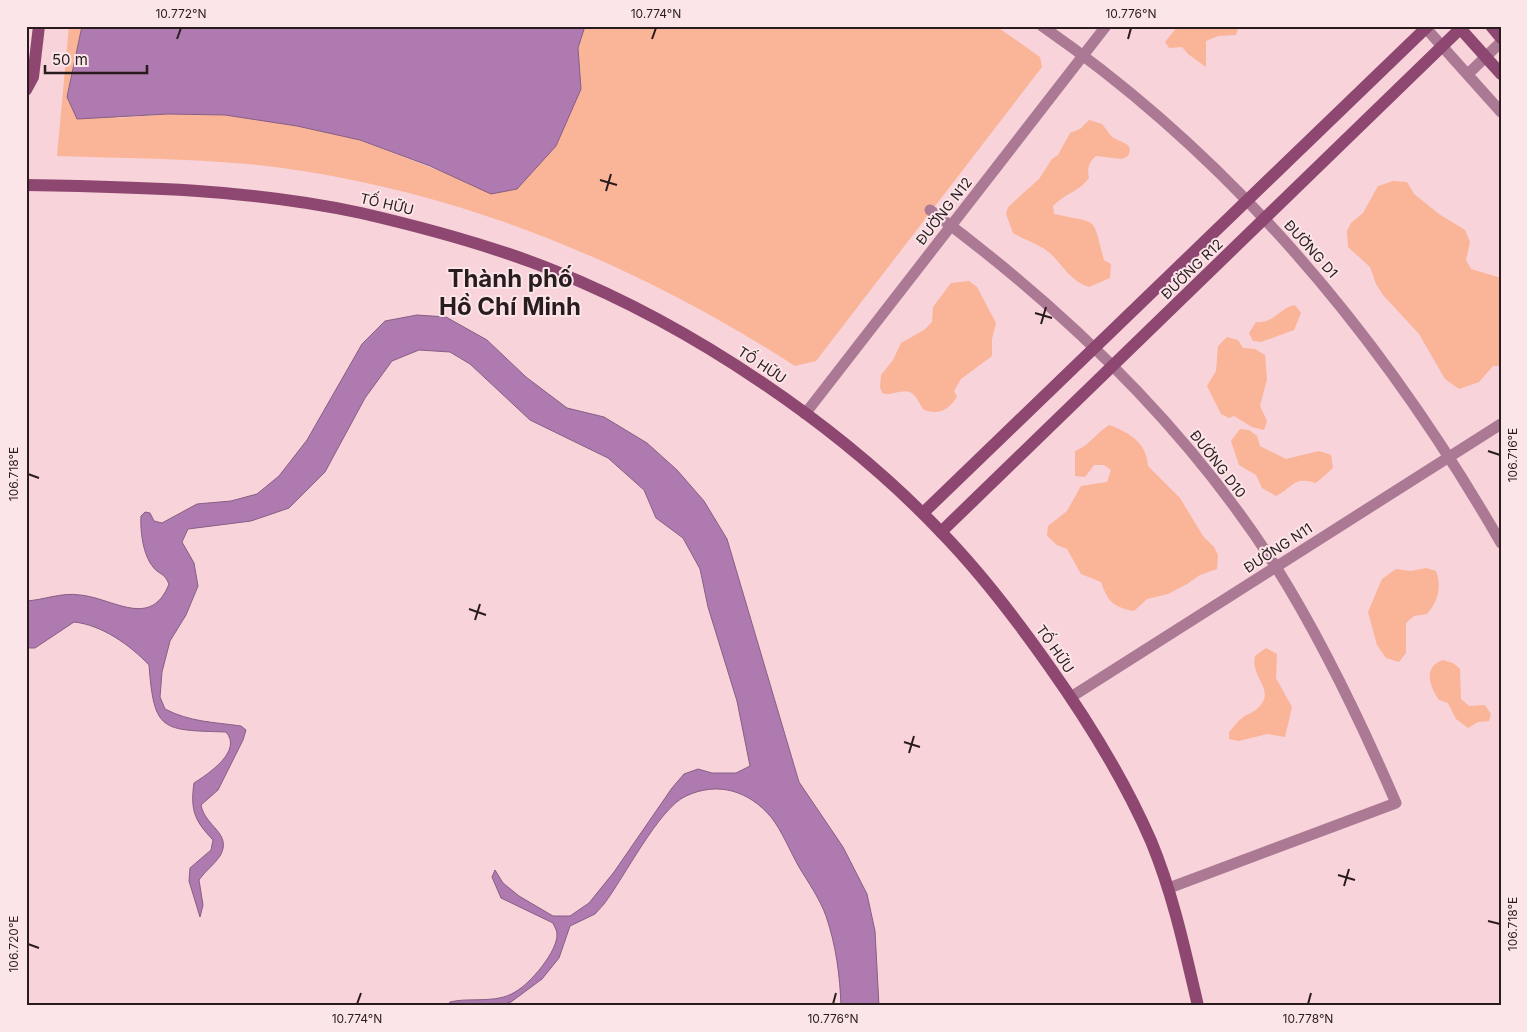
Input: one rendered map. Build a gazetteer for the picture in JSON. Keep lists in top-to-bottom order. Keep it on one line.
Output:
{"streets":{"main road":["TỐ HỮU","ĐƯỜNG R12"],"street":["ĐƯỜNG N12","ĐƯỜNG D1","ĐƯỜNG D10","ĐƯỜNG N11"]},"crossings":[["TỐ HỮU","ĐƯỜNG N12"],["TỐ HỮU","ĐƯỜNG R12"],["TỐ HỮU","ĐƯỜNG D10"],["TỐ HỮU","ĐƯỜNG N11"],["ĐƯỜNG N12","ĐƯỜNG D1"],["ĐƯỜNG N12","ĐƯỜNG D10"],["ĐƯỜNG D1","ĐƯỜNG R12"],["ĐƯỜNG D1","ĐƯỜNG N11"],["ĐƯỜNG R12","ĐƯỜNG D10"],["ĐƯỜNG D10","ĐƯỜNG N11"]],"districts":["Thành phố Hồ Chí Minh"],"scale_bar":"50 m","coordinates":["10.772°N","10.774°N","10.776°N","106.716°E","106.718°E","106.720°E","10.778°N"]}
